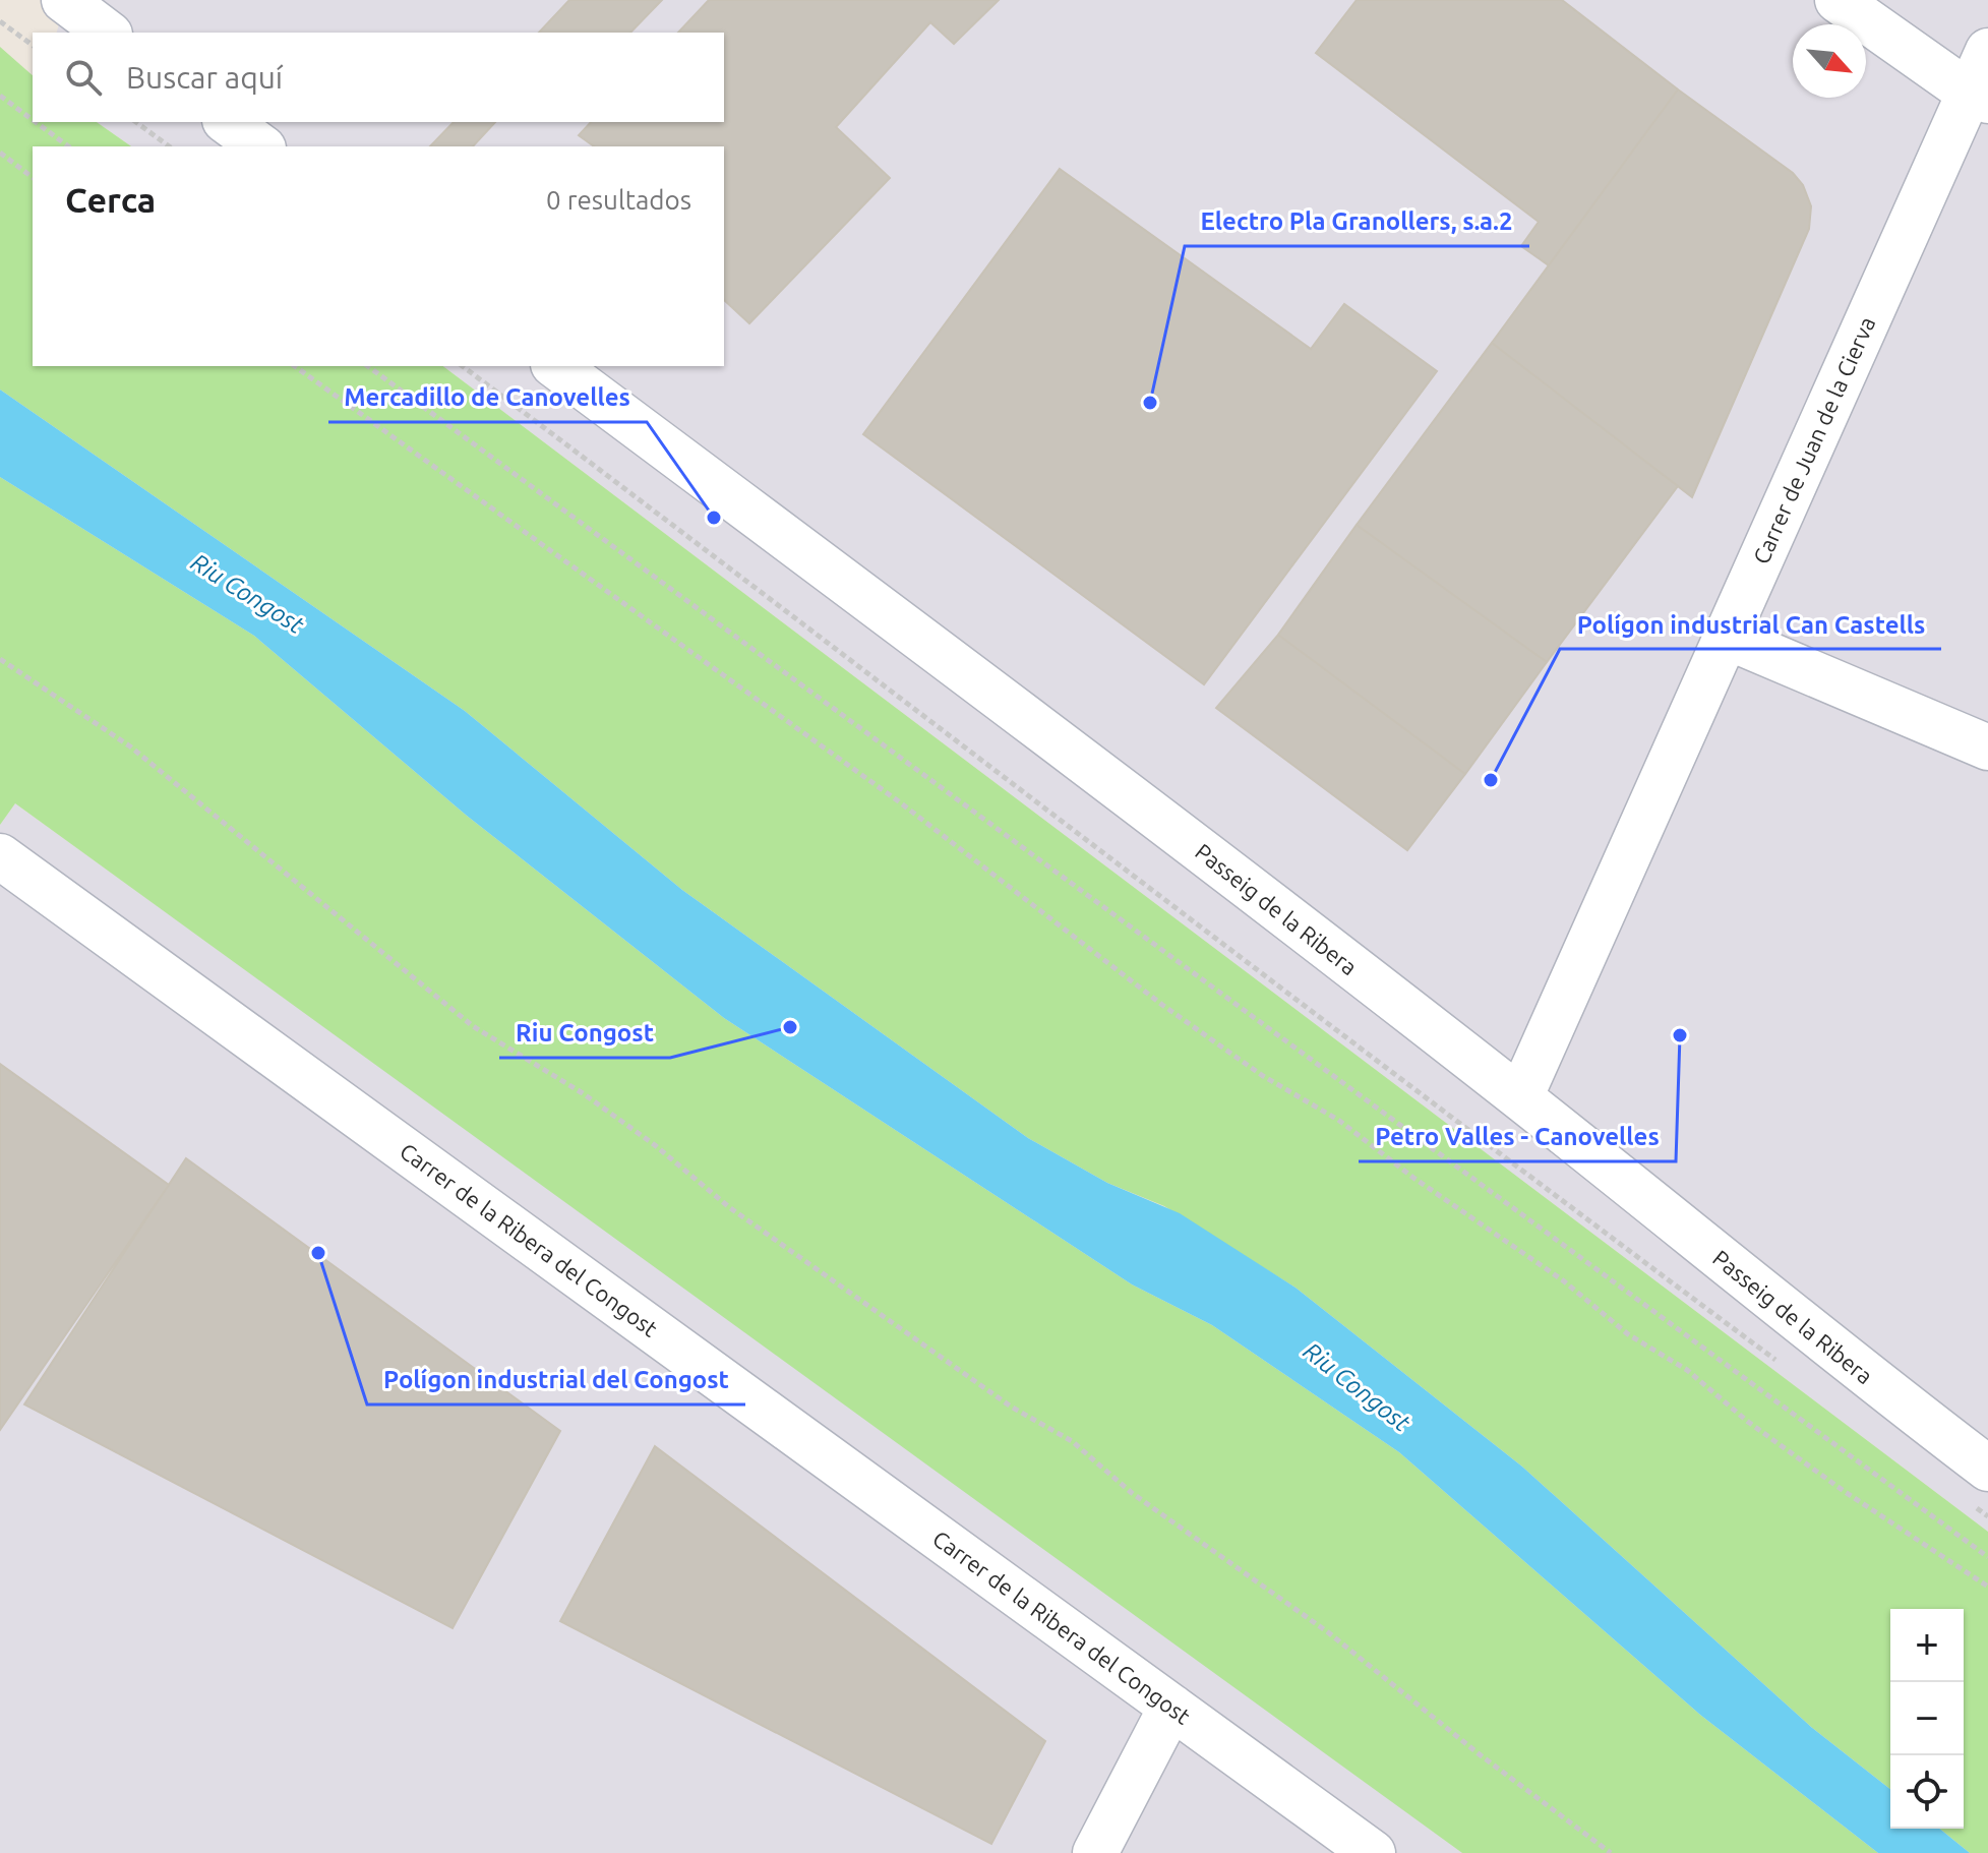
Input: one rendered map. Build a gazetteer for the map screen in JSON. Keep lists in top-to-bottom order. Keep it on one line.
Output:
{"streets":{"street":["Carrer de Juan de la Cierva","Passeig de la Ribera","Carrer de la Ribera del Congost"]},"crossings":[["Carrer de Juan de la Cierva","Passeig de la Ribera"]],"water":["Riu Congost"],"places":["Electro Pla Granollers, s.a.2","Mercadillo de Canovelles","Polígon industrial Can Castells","Riu Congost","Petro Valles - Canovelles","Polígon industrial del Congost"],"north":"bottom right","page":{"search":"Buscar aquí","heading":["Cerca","0 resultados"],"map_buttons":["+","−"]}}
